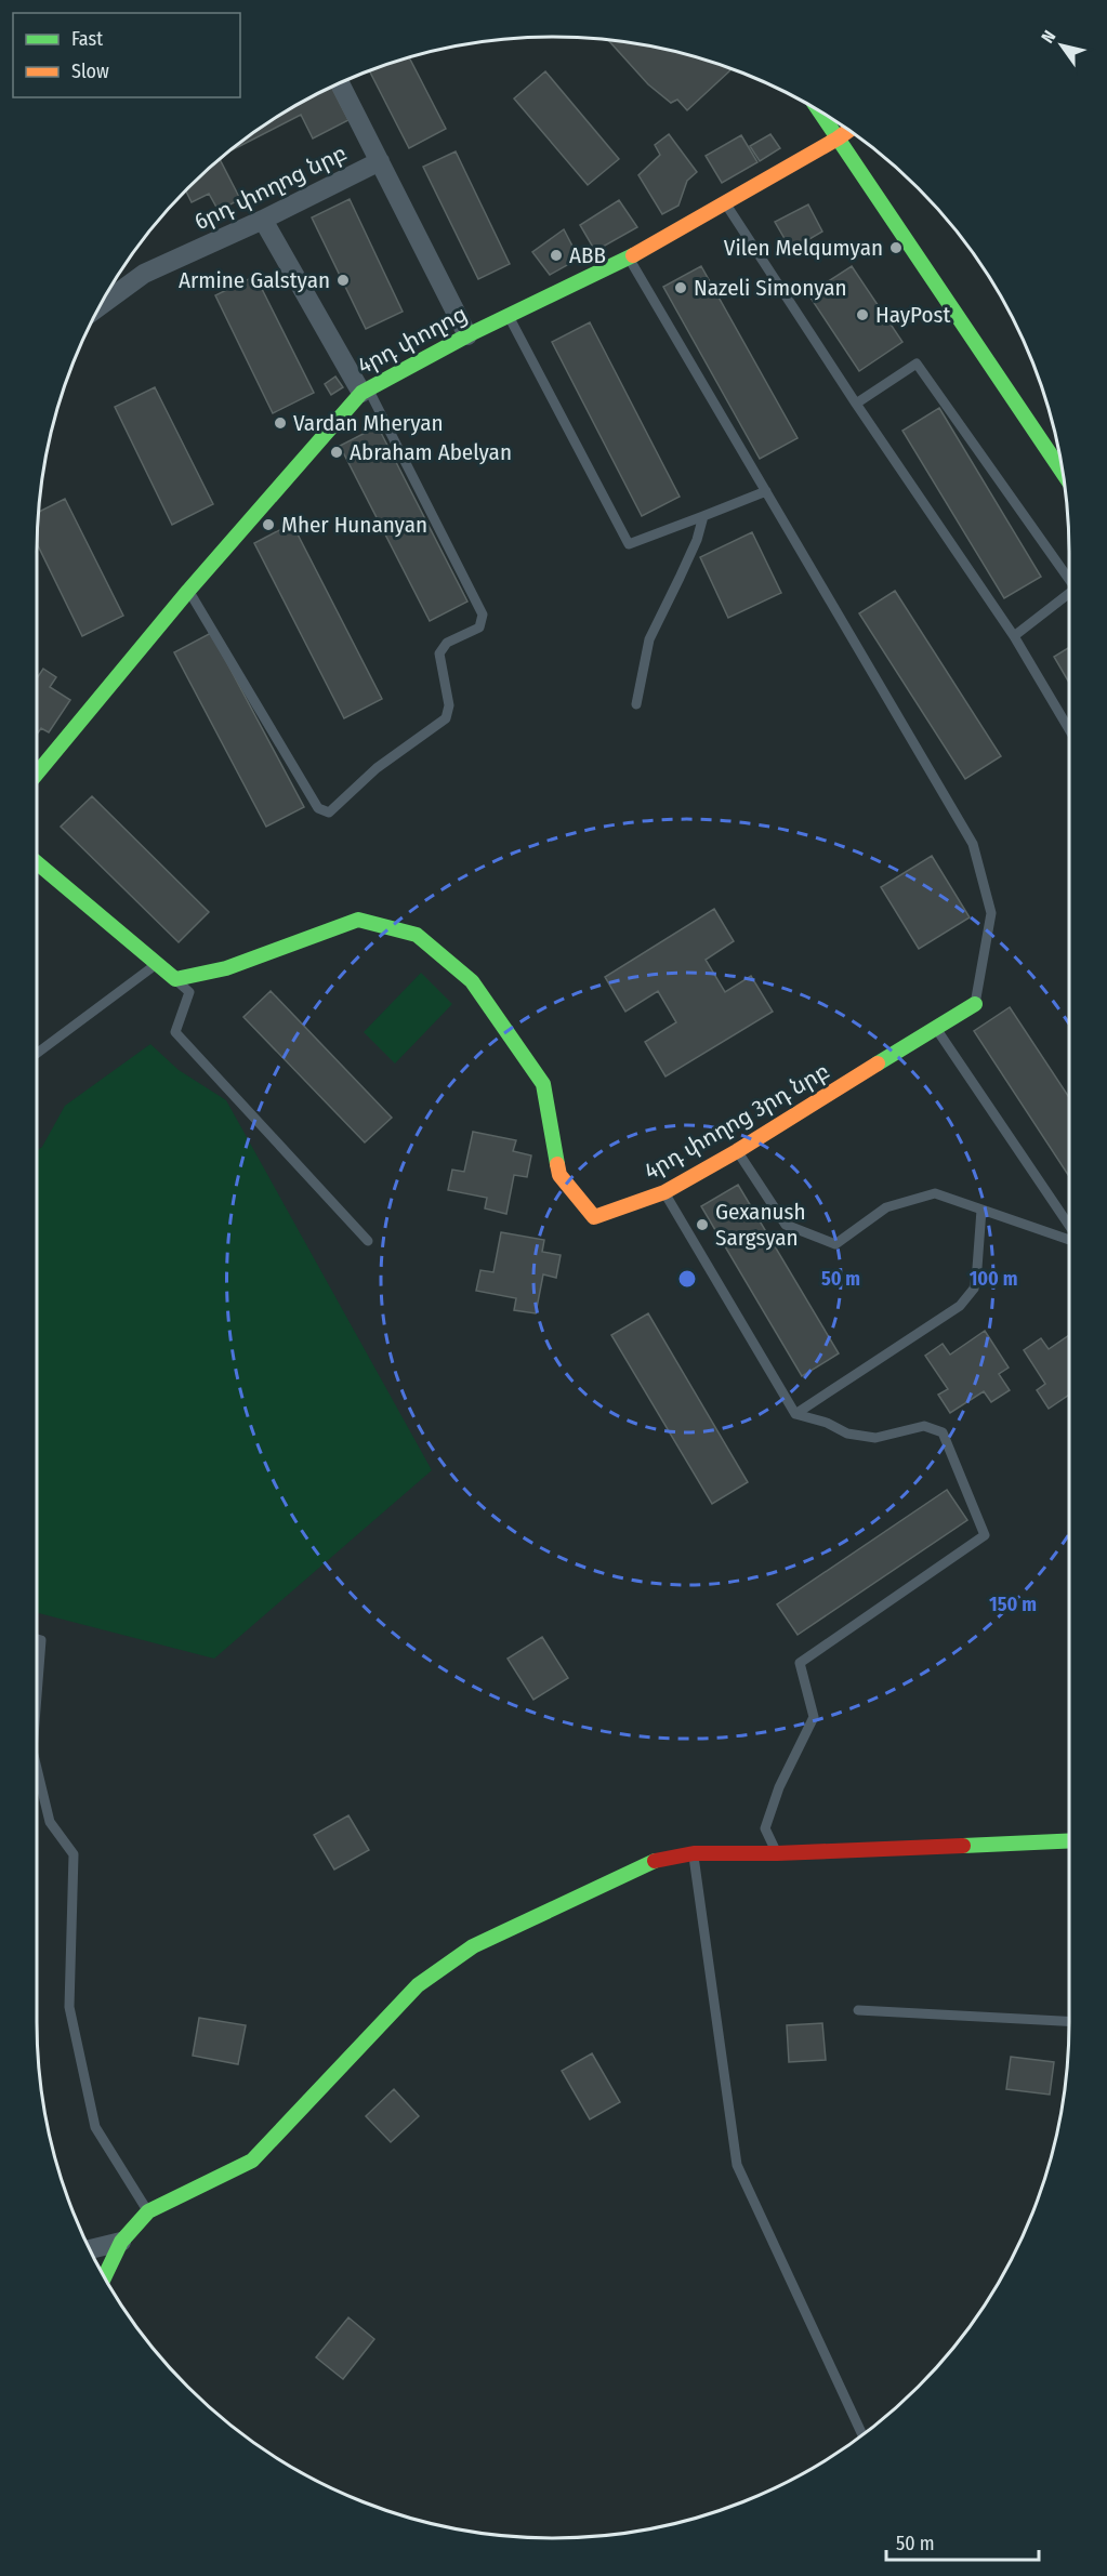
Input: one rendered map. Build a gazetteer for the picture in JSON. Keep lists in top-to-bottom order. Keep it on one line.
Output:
{"streets":{"street":["6րդ փողոց նրբ","4րդ փողոց","4րդ փողոց 3րդ նրբ"]},"places":["Vilen Melqumyan","ABB","Armine Galstyan","Nazeli Simonyan","HayPost","Vardan Mheryan","Abraham Abelyan","Mher Hunanyan","Gexanush Sargsyan"],"legend":["Fast","Slow"],"scale_bar":"50 m","north":"top left","rings":["50 m","100 m","150 m"]}
